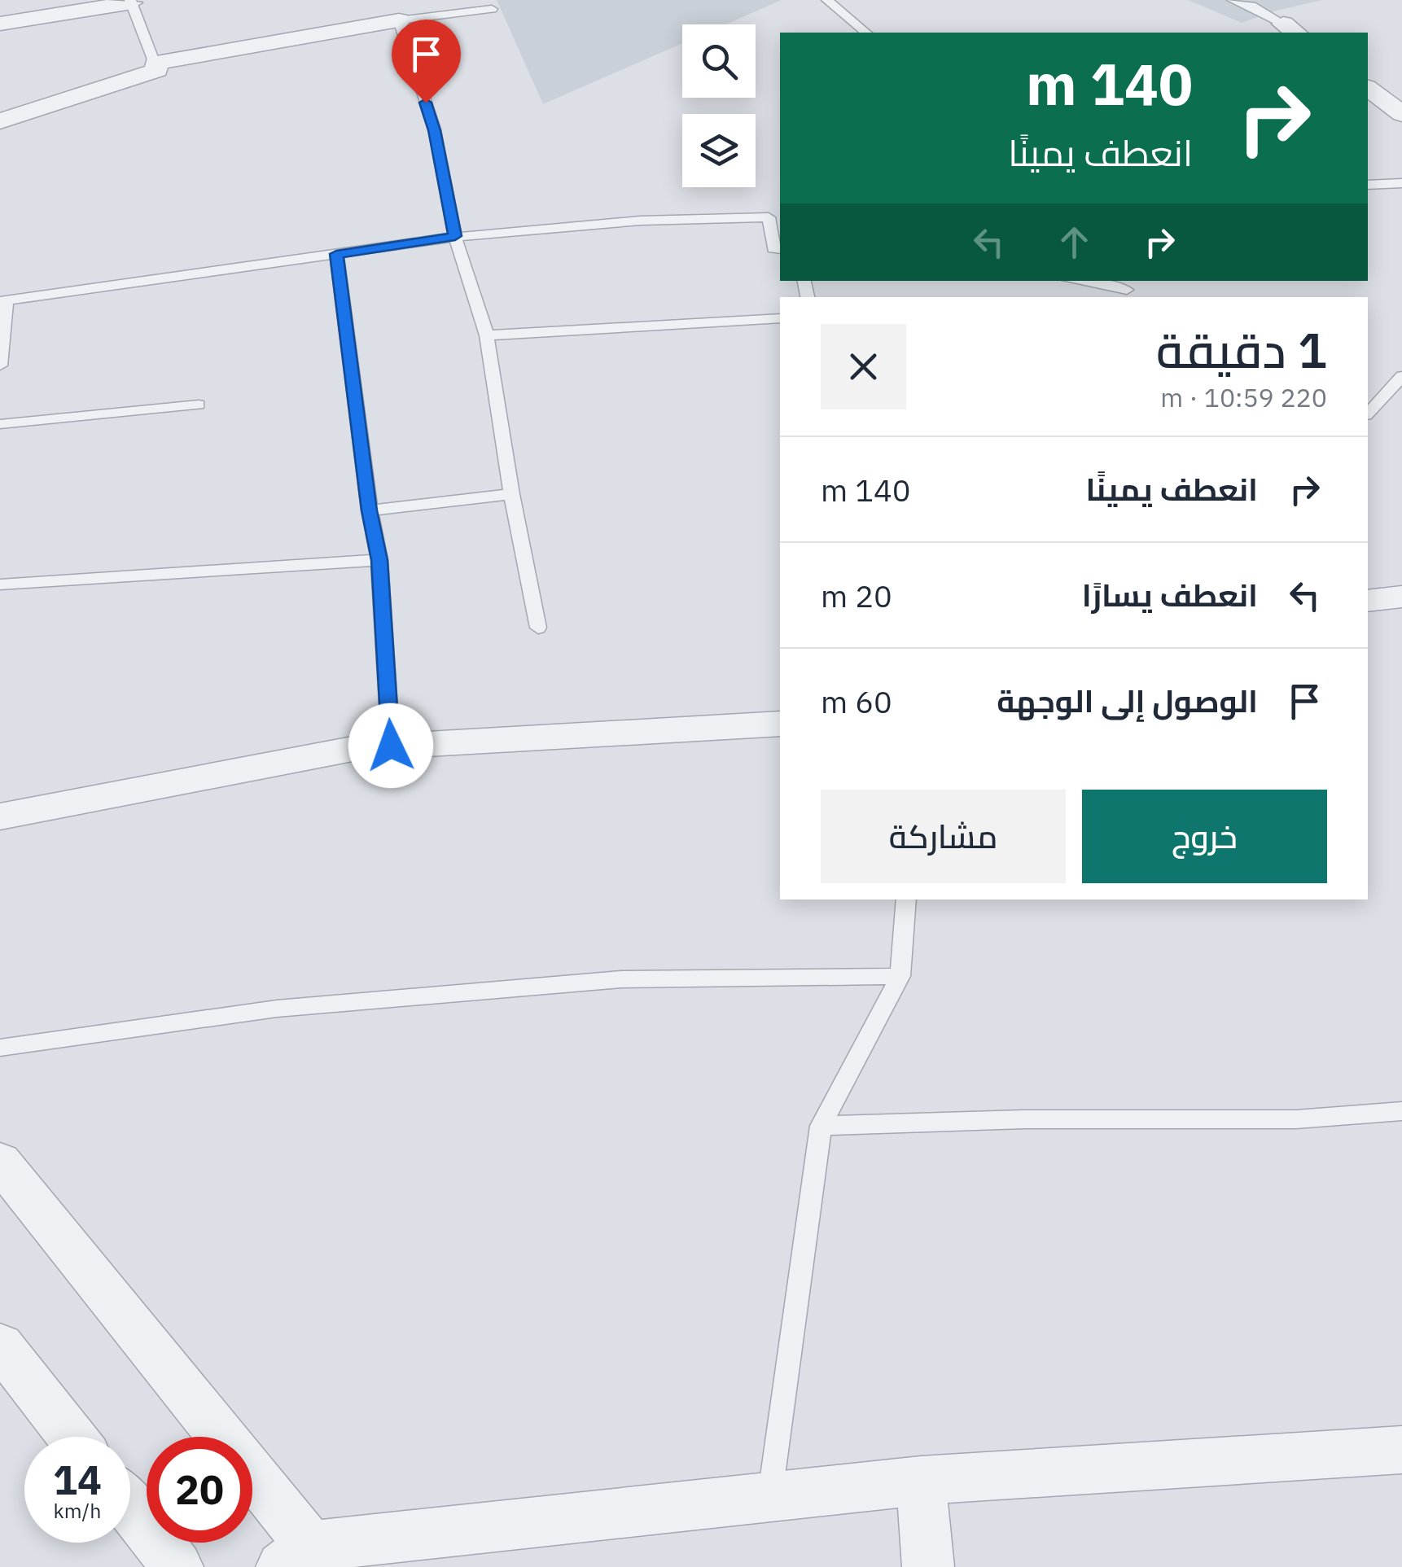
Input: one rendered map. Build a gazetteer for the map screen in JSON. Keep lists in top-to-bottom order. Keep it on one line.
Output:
{"page":{"turn":["140 m","انعطف يمينًا"],"heading":["1 دقيقة","220 m · 10:59"],"list":[{"name":"انعطف يمينًا","value":"140 m"},{"name":"انعطف يسارًا","value":"20 m"},{"name":"الوصول إلى الوجهة","value":"60 m"}],"buttons":["خروج","مشاركة"],"speed":"14 km/h","limit":"20"}}
